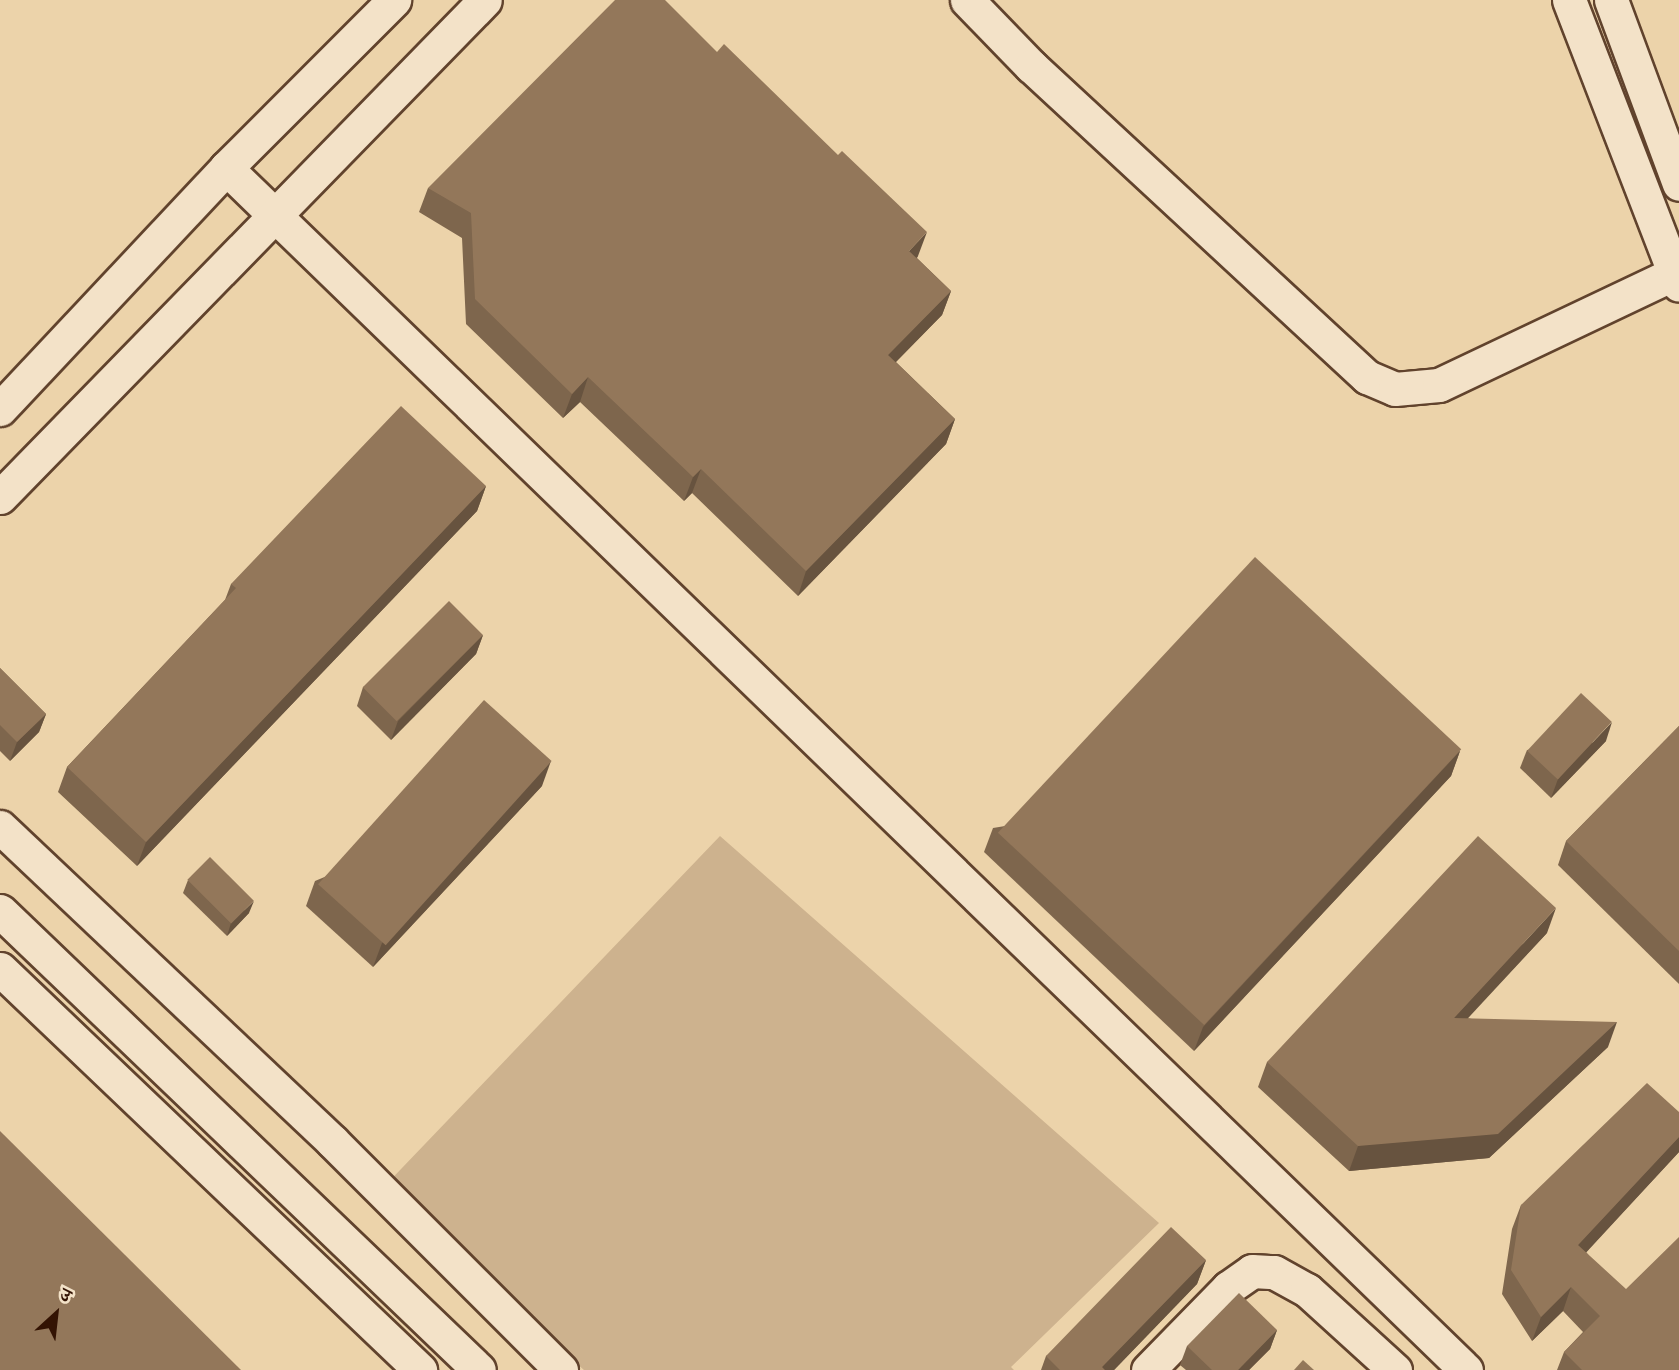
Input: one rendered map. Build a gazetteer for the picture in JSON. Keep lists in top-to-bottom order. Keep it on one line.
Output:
{"north":"top right"}
